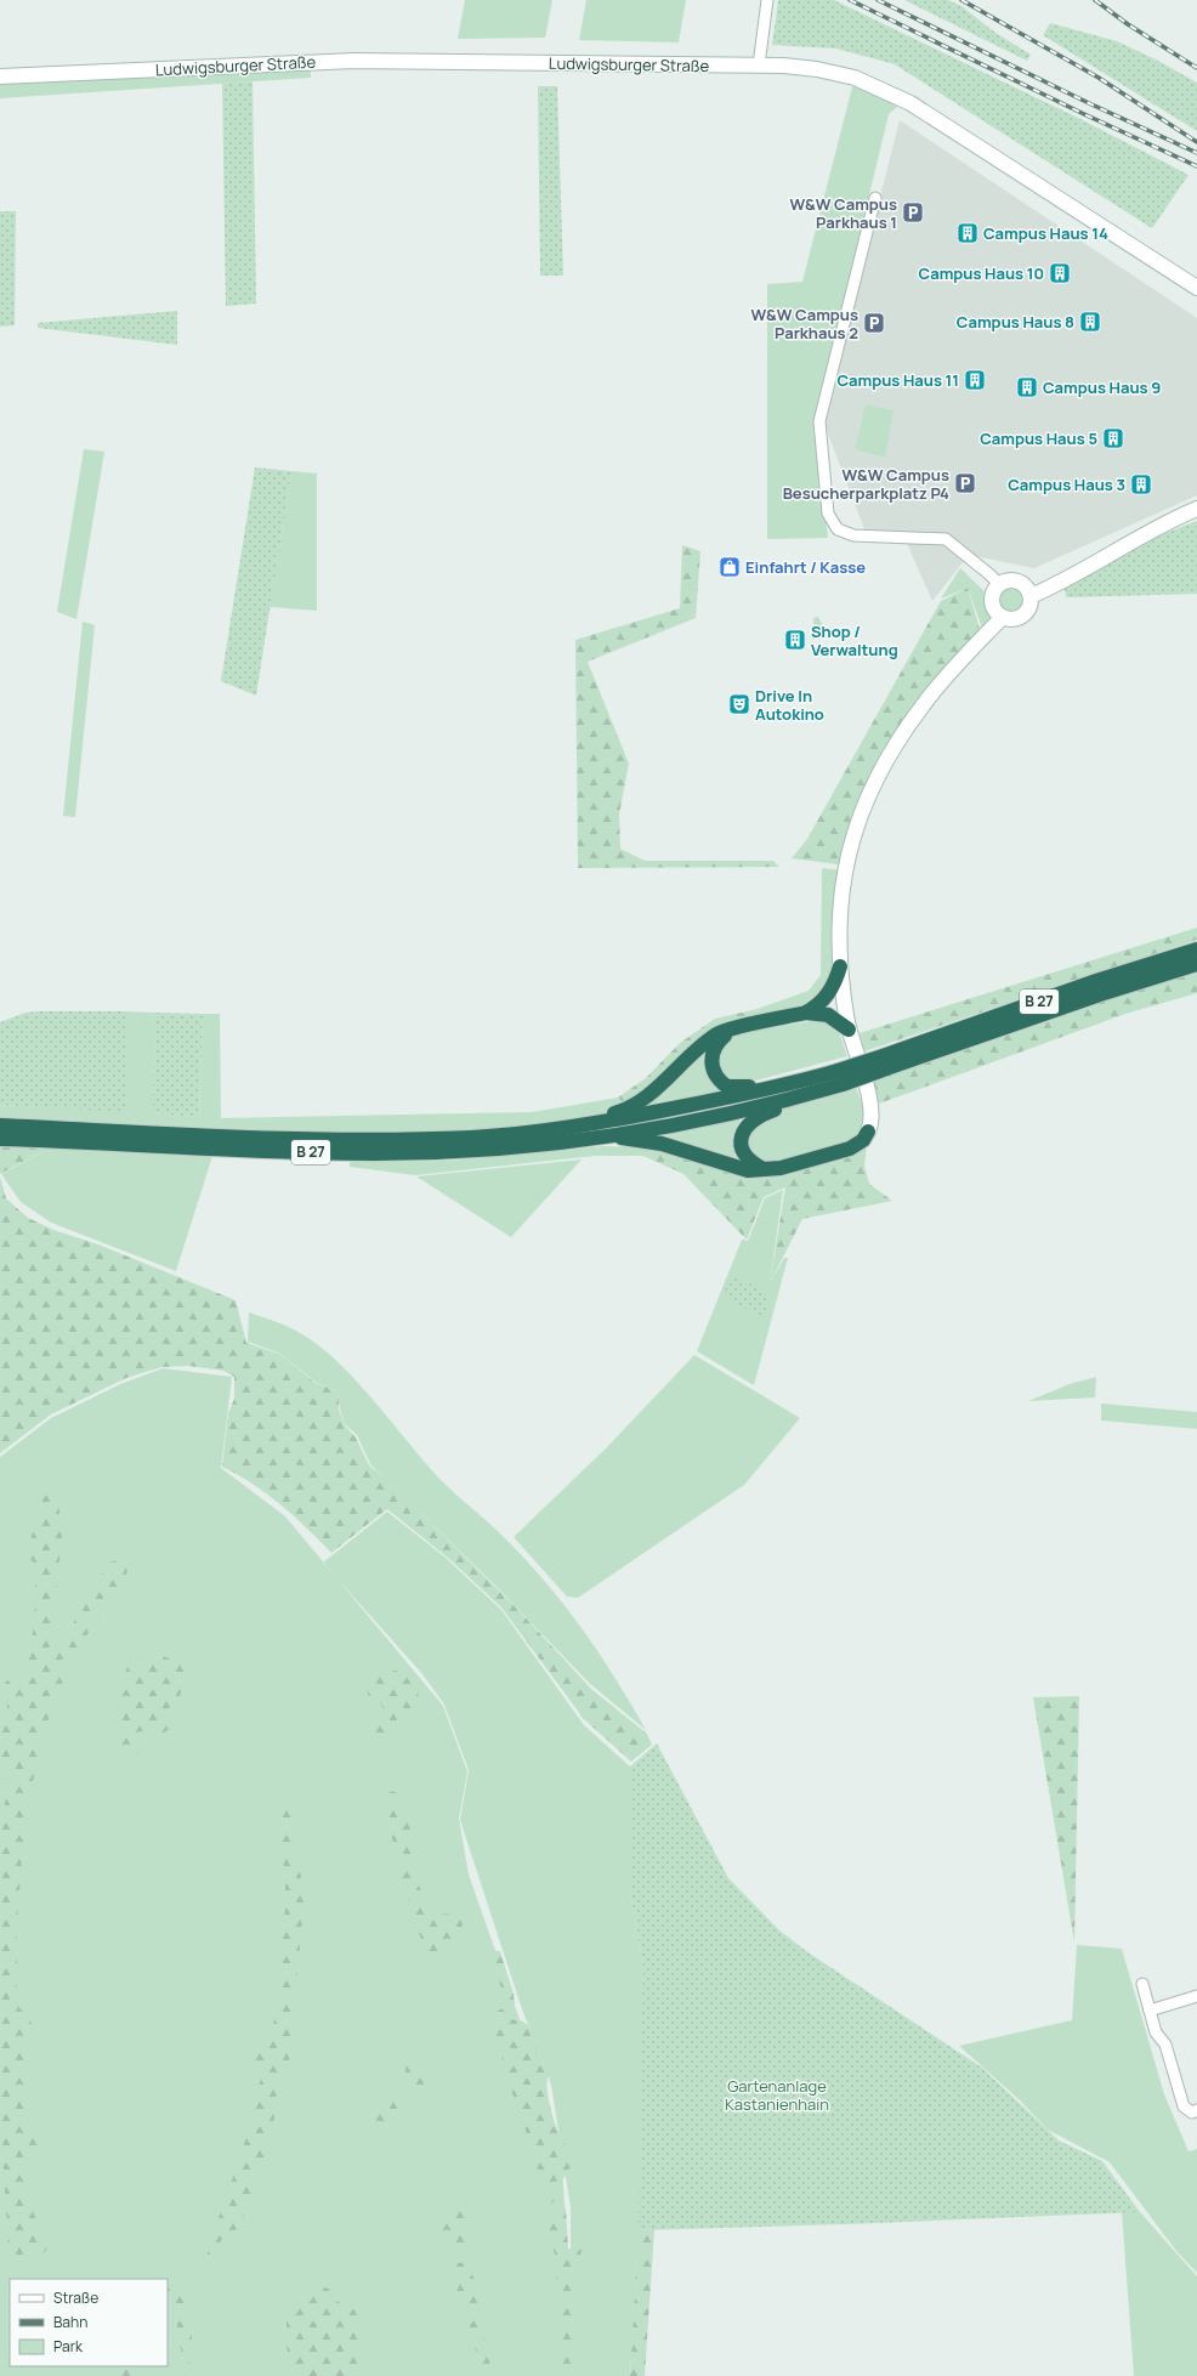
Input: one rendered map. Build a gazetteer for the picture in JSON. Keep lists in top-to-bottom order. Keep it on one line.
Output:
{"streets":{"highway":["B 27"],"main road":["Ludwigsburger Straße"]},"parks":["Gartenanlage Kastanienhain"],"places":{"parking":["W&W Campus Parkhaus 1","W&W Campus Parkhaus 2","W&W Campus Besucherparkplatz P4"],"building":["Campus Haus 14","Campus Haus 10","Campus Haus 8","Campus Haus 11","Campus Haus 9","Campus Haus 5","Campus Haus 3","Shop / Verwaltung"],"shop":["Einfahrt / Kasse"],"theatre":["Drive In Autokino"]},"legend":["Straße","Bahn","Park"]}
